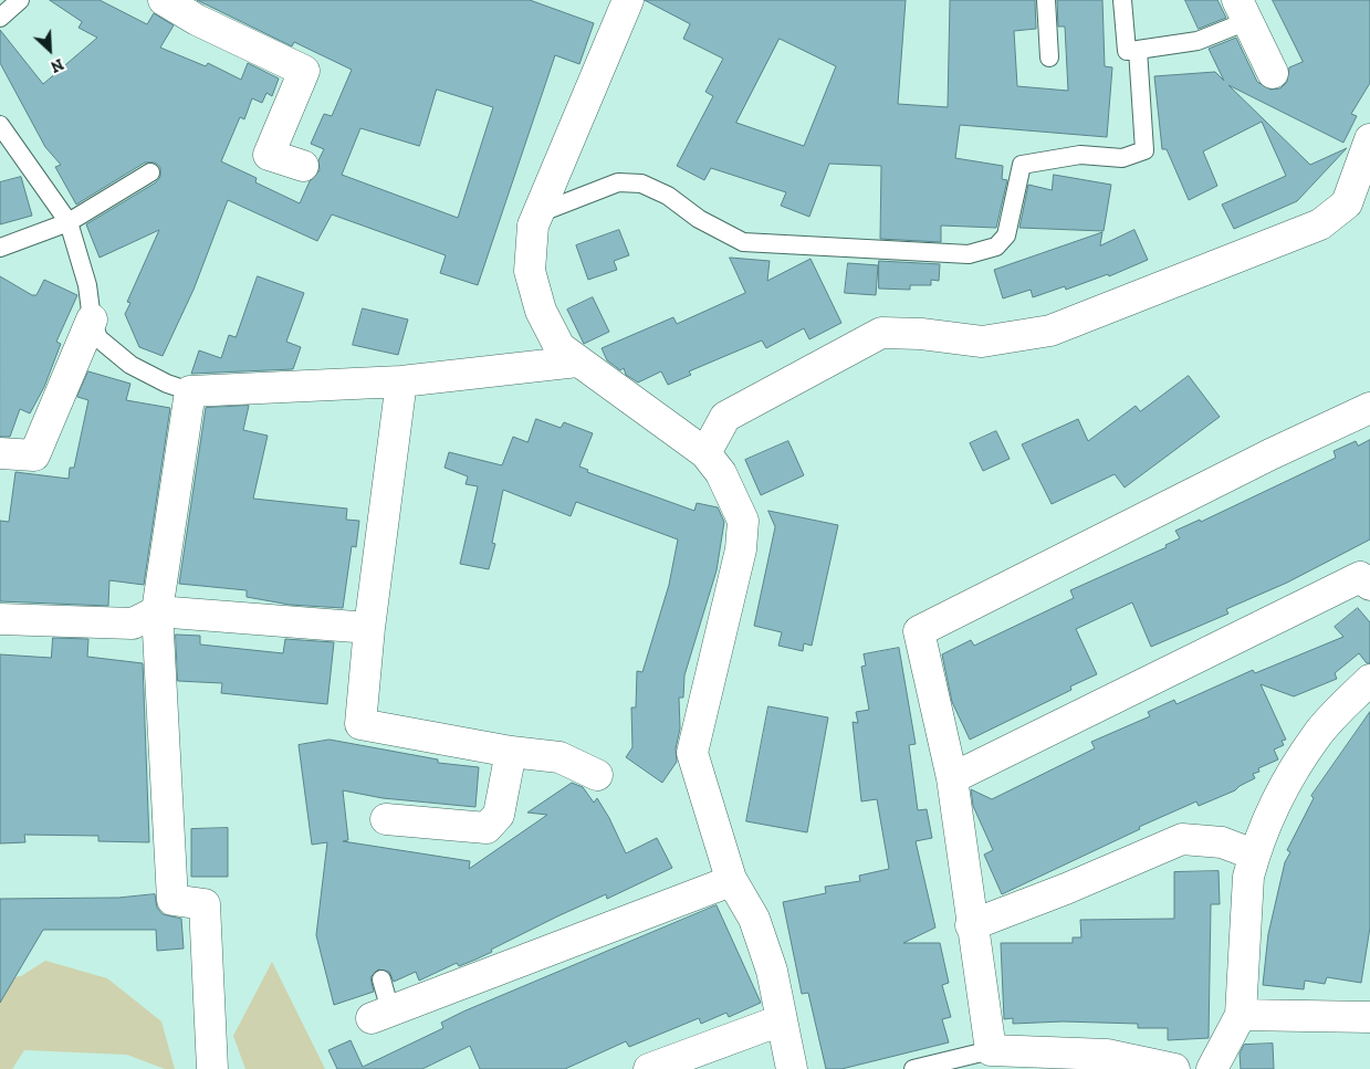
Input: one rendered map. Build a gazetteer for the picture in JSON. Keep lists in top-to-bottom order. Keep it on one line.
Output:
{"north":"bottom right"}
